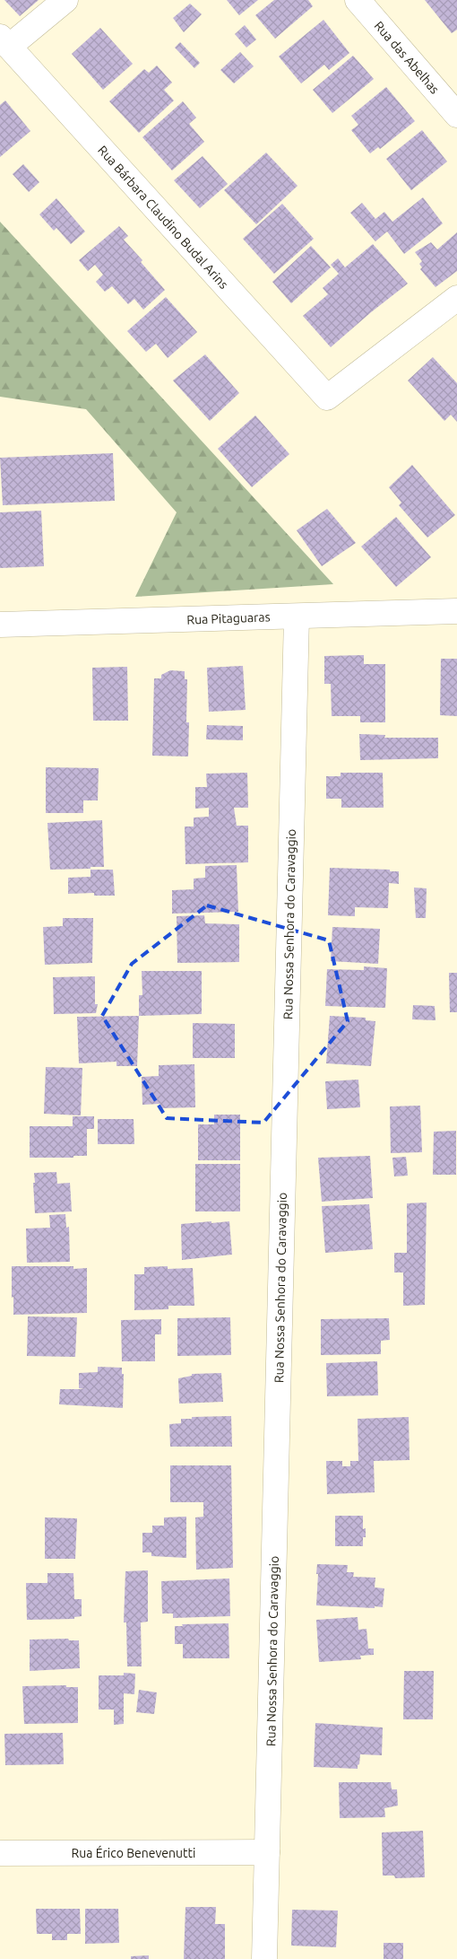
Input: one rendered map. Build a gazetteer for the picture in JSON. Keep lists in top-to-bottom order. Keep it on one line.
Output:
{"streets":{"street":["Rua das Abelhas","Rua Bárbara Claudino Budal Arins","Rua Pitaguaras","Rua Nossa Senhora do Caravaggio","Rua Érico Benevenutti"]},"crossings":[["Rua Pitaguaras","Rua Nossa Senhora do Caravaggio"],["Rua Nossa Senhora do Caravaggio","Rua Érico Benevenutti"]]}
